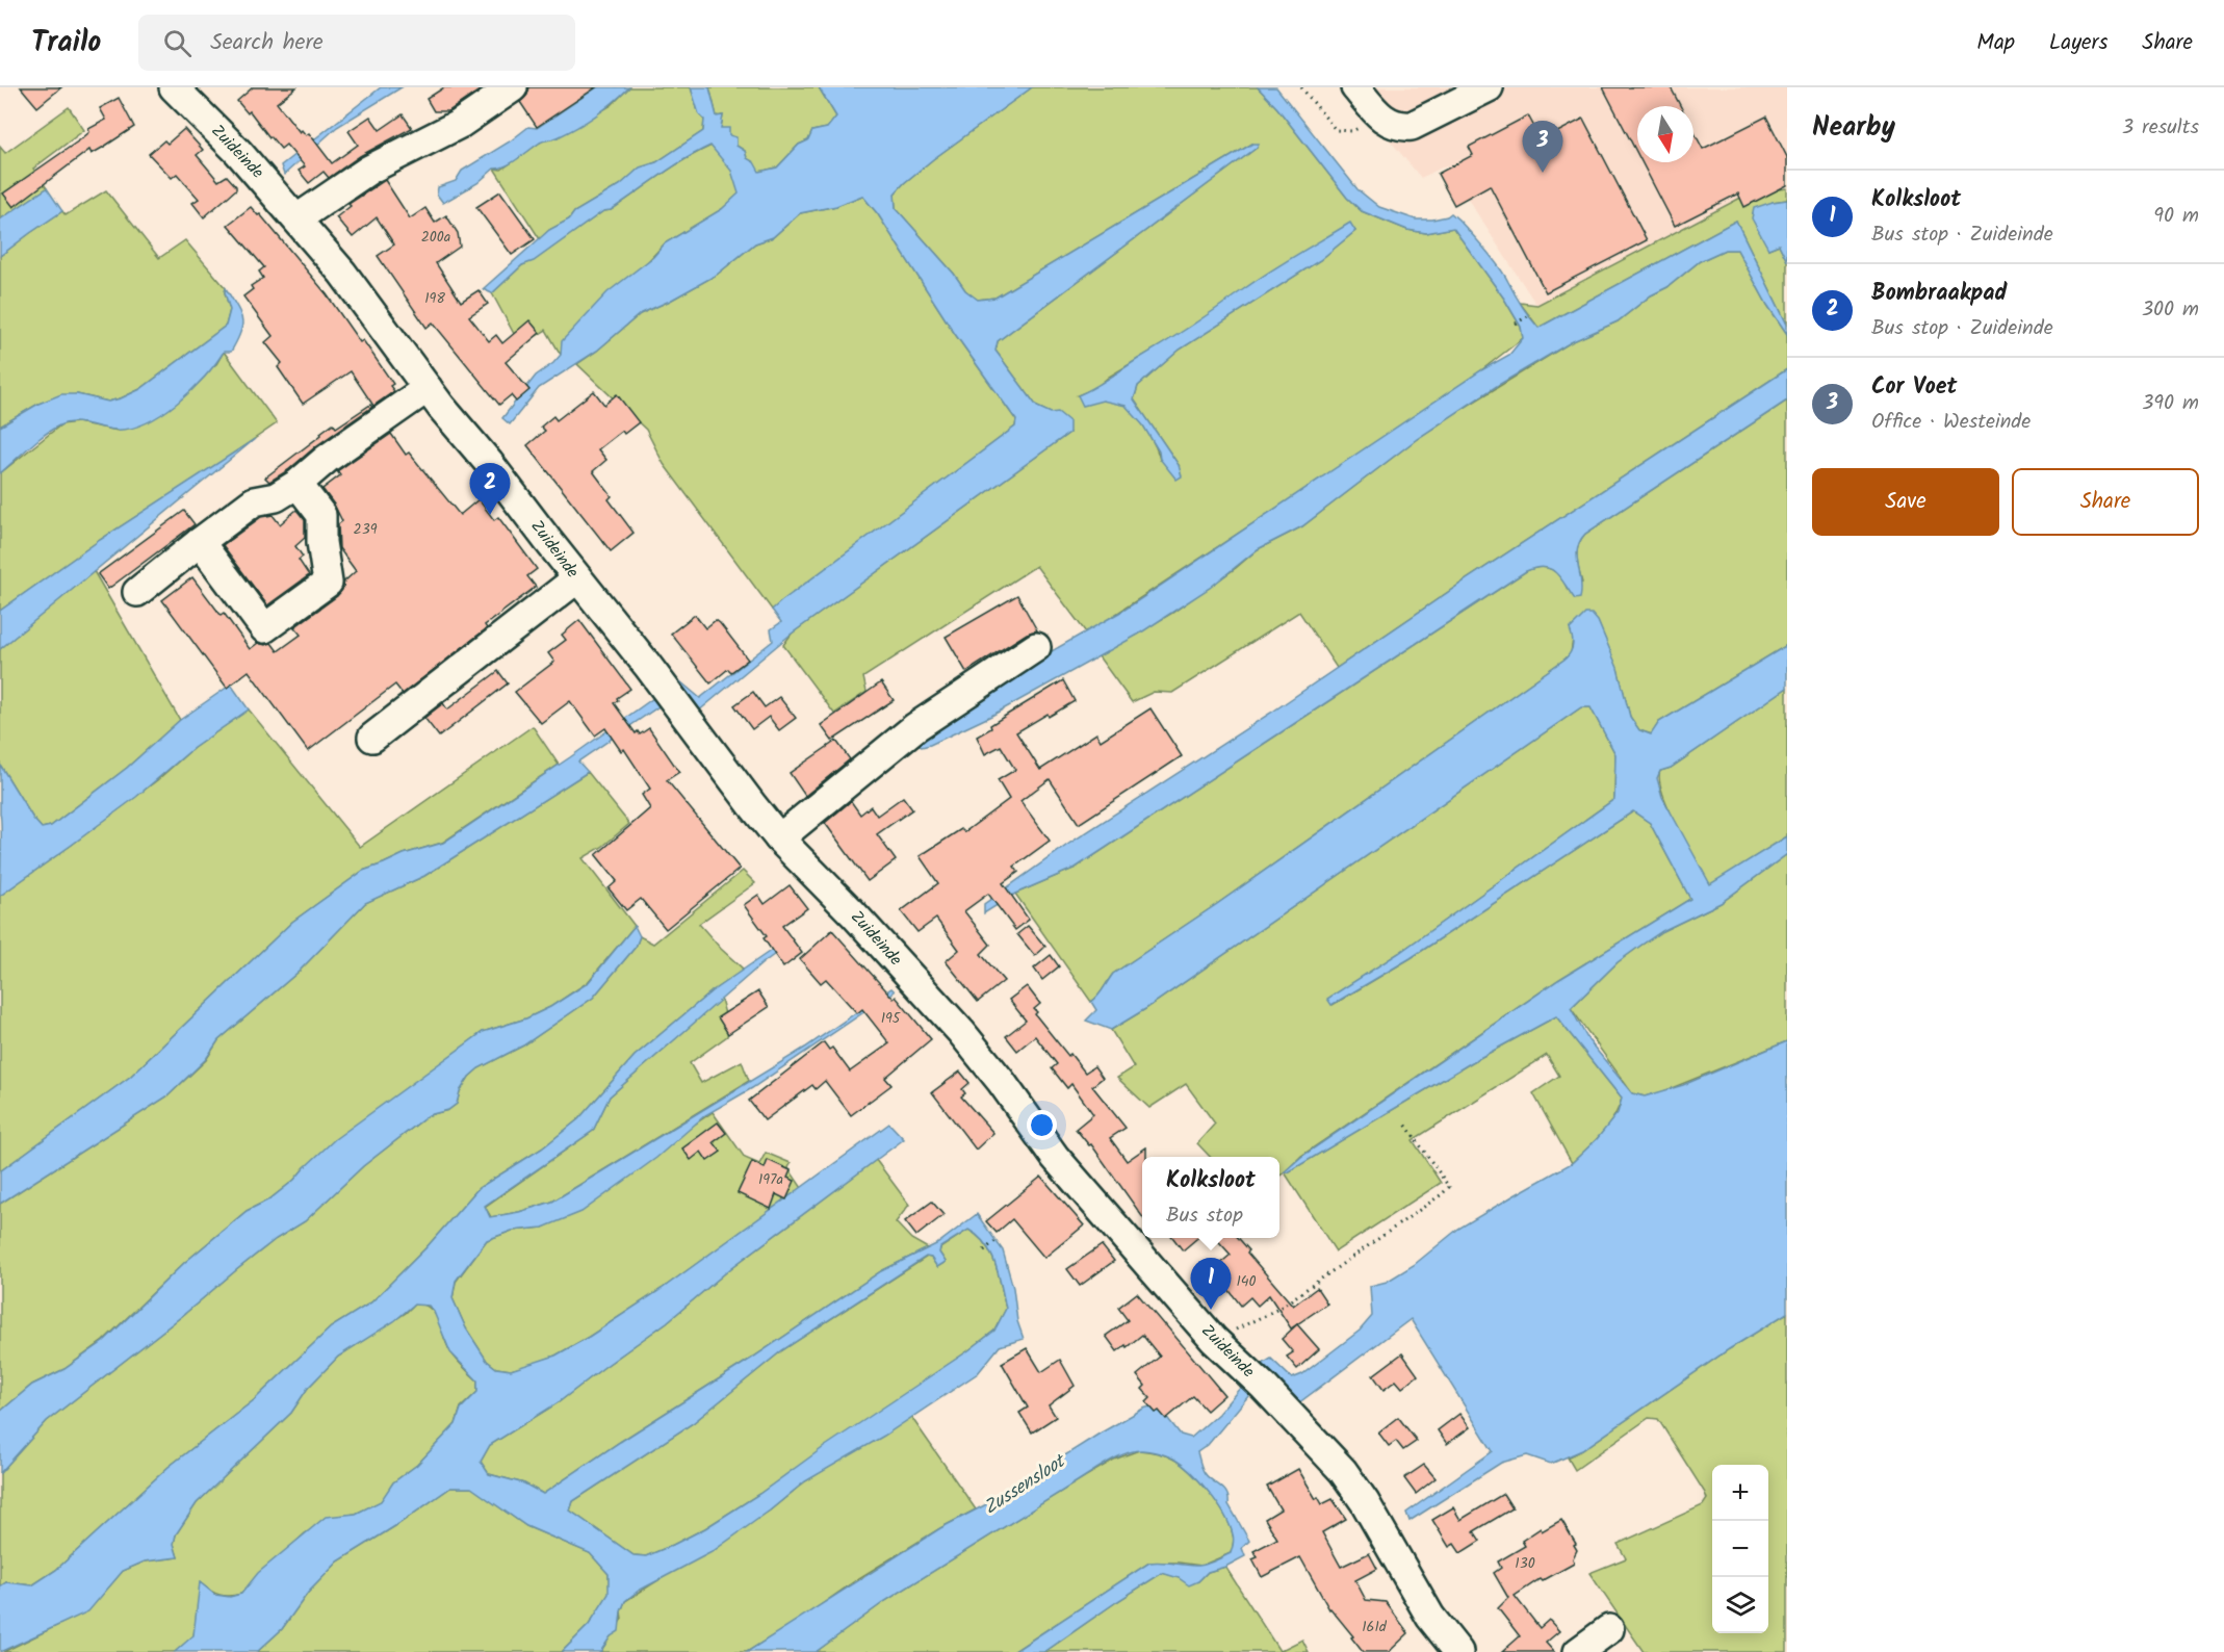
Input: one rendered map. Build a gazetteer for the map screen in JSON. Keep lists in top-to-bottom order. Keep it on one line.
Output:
{"streets":{"street":["Zuideinde"]},"water":["Zussensloot"],"house_numbers":["200a","198","239","195","197a","140","130","161d"],"north":"bottom","page":{"header":"Trailo","search":"Search here","nav":["Map","Layers","Share"],"heading":["Nearby","3 results"],"pins":["3","2","1"],"list":[{"mark":"1","name":"Kolksloot","note":"Bus stop · Zuideinde","value":"90 m"},{"mark":"2","name":"Bombraakpad","note":"Bus stop · Zuideinde","value":"300 m"},{"mark":"3","name":"Cor Voet","note":"Office · Westeinde","value":"390 m"}],"buttons":["Save","Share"],"popup":["Kolksloot","Bus stop"],"map_buttons":["+","−"]}}
